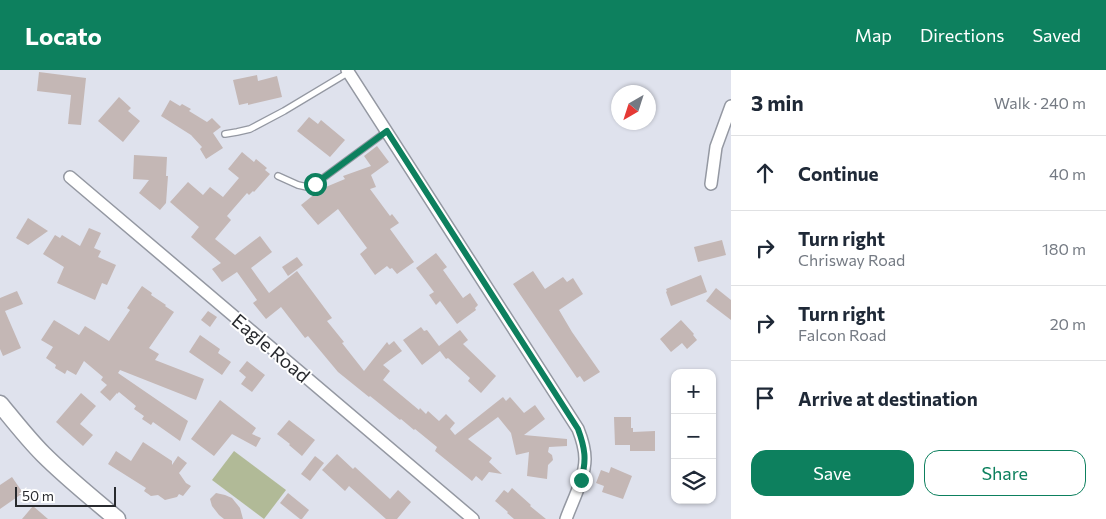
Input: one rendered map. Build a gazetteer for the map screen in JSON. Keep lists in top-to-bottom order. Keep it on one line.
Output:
{"streets":{"street":["Eagle Road"]},"scale_bar":"50 m","north":"bottom left","page":{"header":"Locato","nav":["Map","Directions","Saved"],"heading":["3 min","Walk · 240 m"],"list":[["Continue","40 m"],["Turn right","Chrisway Road","180 m"],["Turn right","Falcon Road","20 m"],"Arrive at destination"],"map_buttons":["+","−"],"buttons":["Save","Share"],"scale":"50 m"}}
